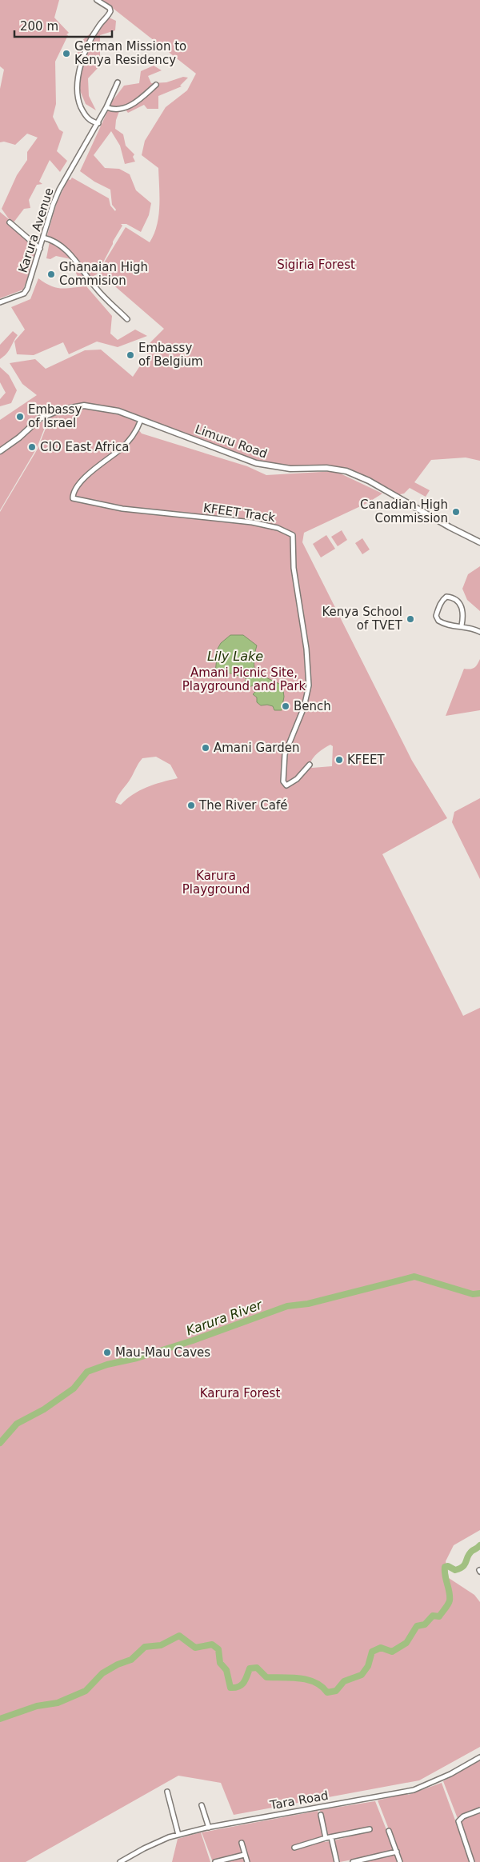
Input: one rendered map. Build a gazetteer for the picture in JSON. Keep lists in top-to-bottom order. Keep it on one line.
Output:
{"streets":{"main road":["Limuru Road"],"street":["Karura Avenue","KFEET Track","Tara Road"]},"crossings":[["Limuru Road","KFEET Track"]],"water":["Lily Lake","Karura River"],"parks":["Sigiria Forest","Amani Picnic Site, Playground and Park","Karura Playground","Karura Forest"],"places":["German Mission to Kenya Residency","Ghanaian High Commision","Embassy of Belgium","Embassy of Israel","CIO East Africa","Canadian High Commission","Kenya School of TVET","Bench","Amani Garden","KFEET","The River Café","Mau-Mau Caves"],"scale_bar":"200 m"}
